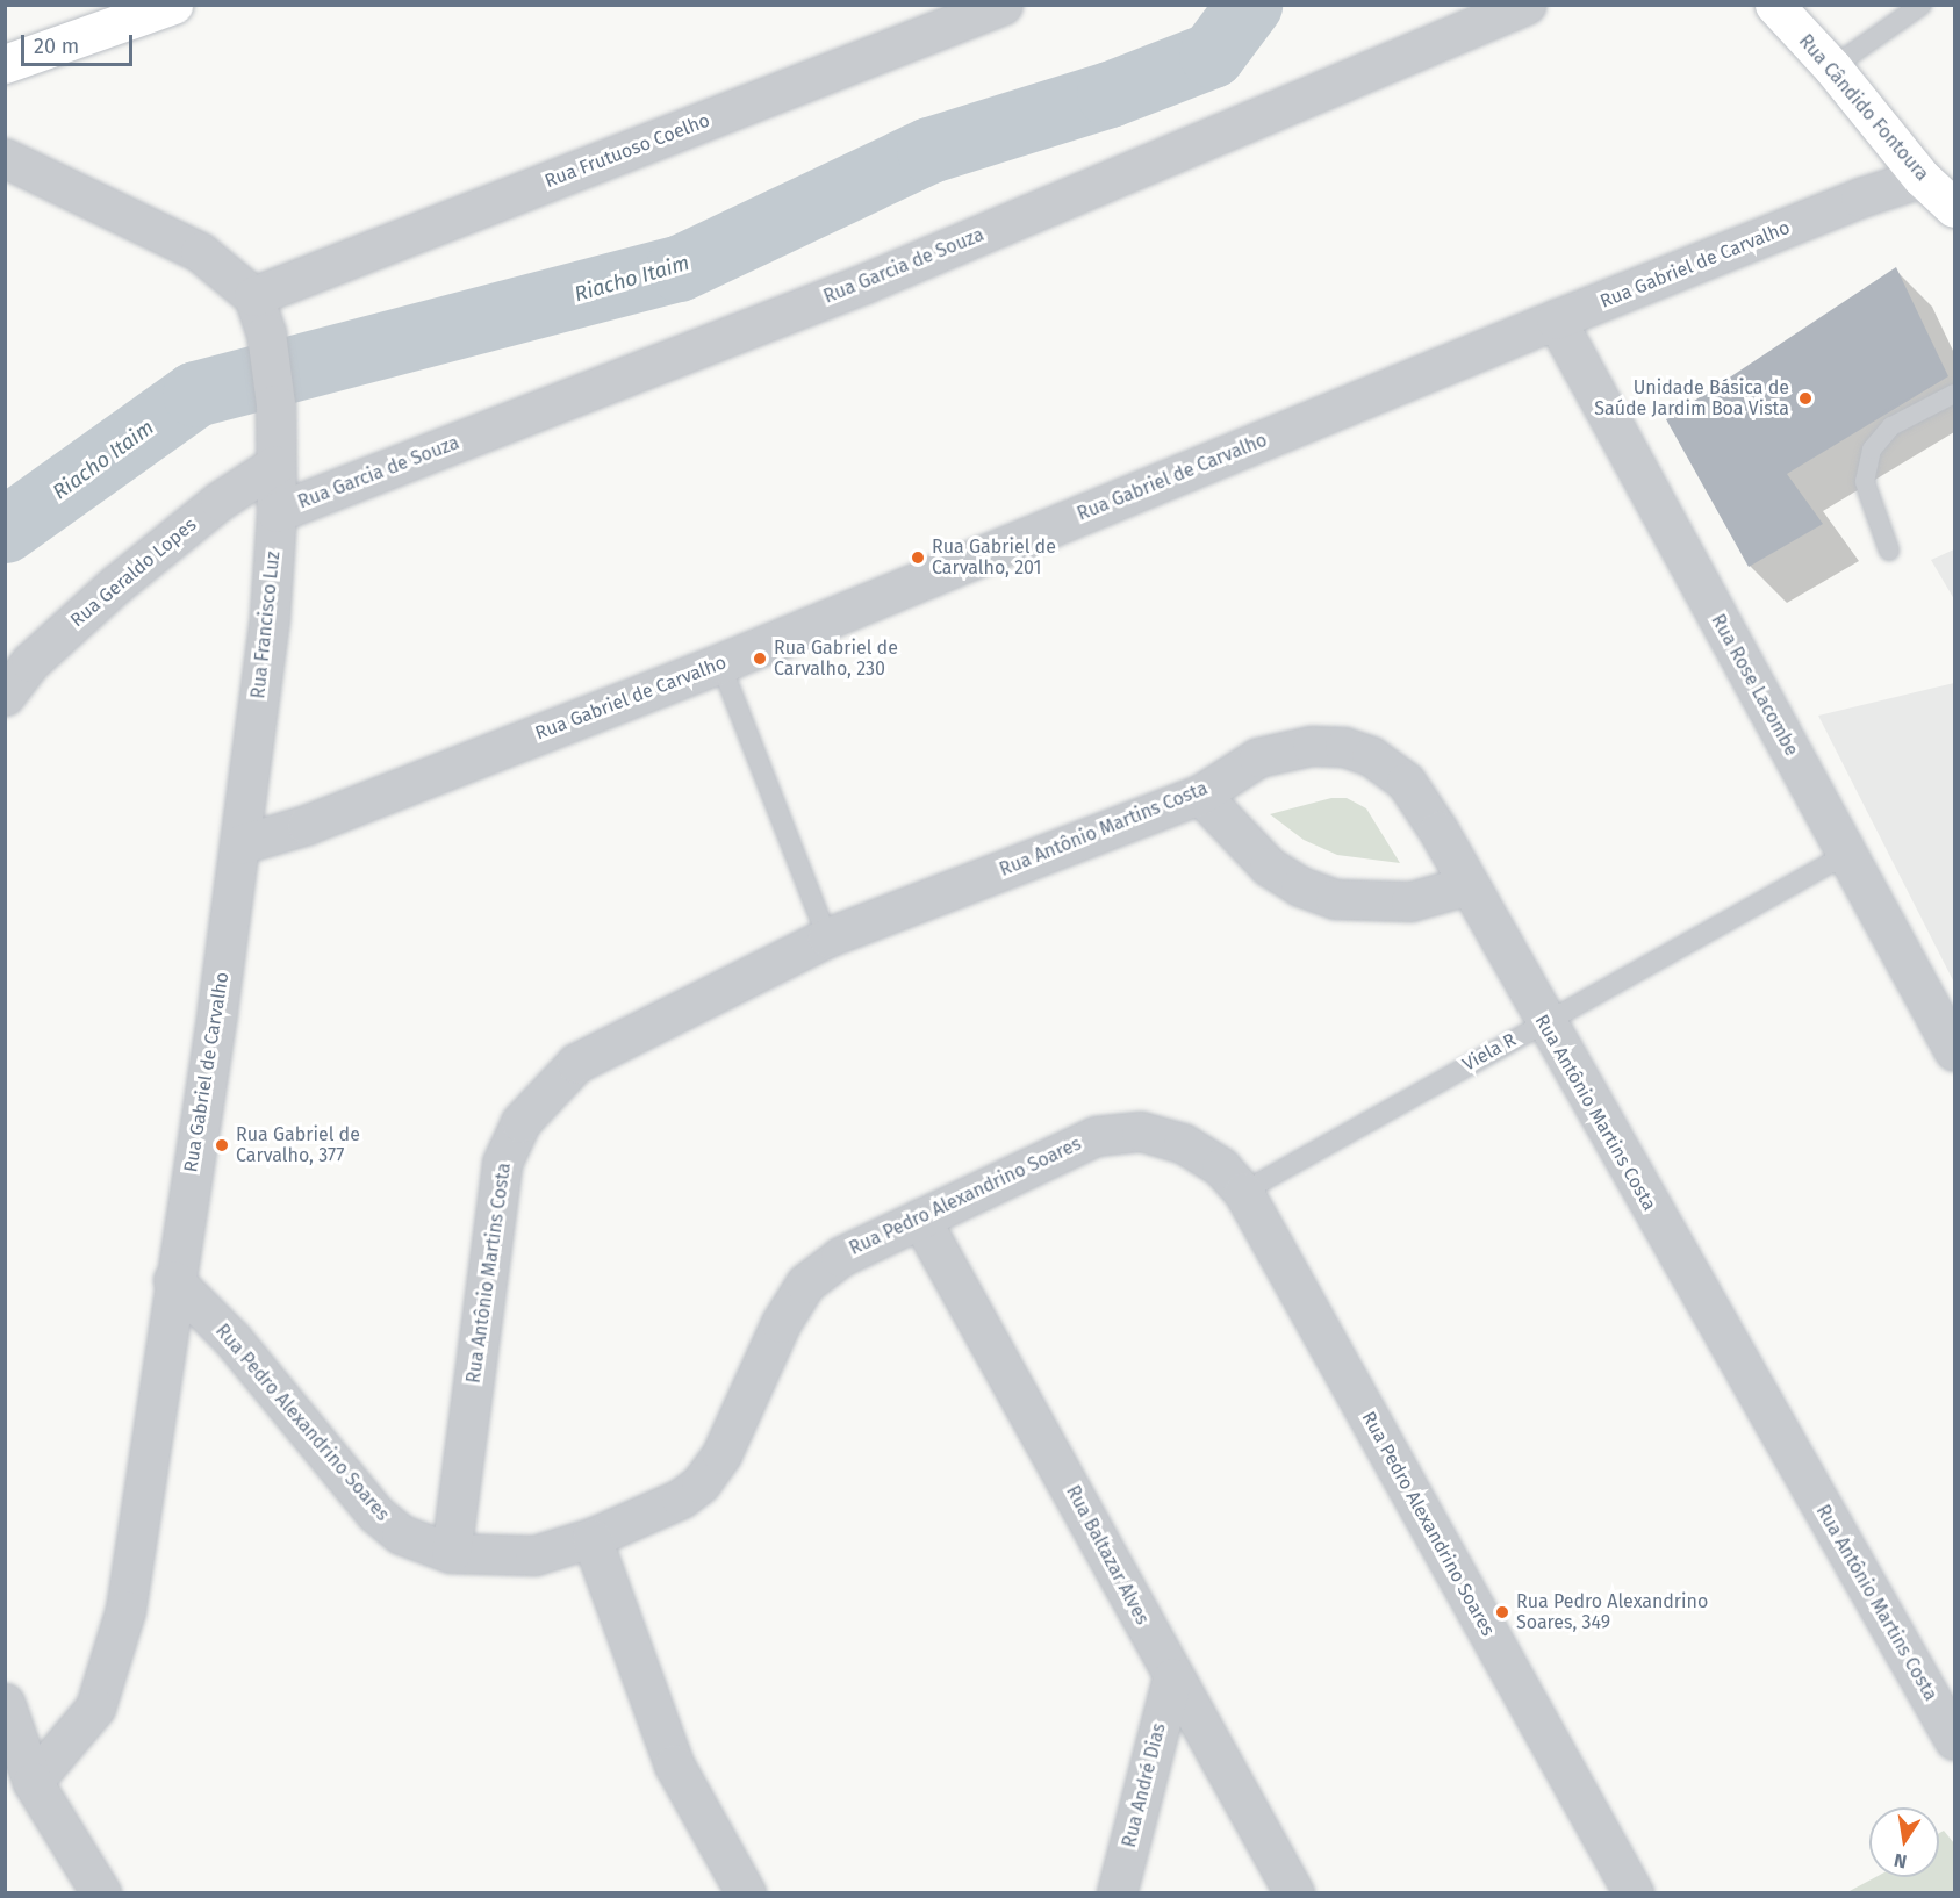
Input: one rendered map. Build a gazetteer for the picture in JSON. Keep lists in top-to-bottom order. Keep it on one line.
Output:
{"streets":{"main road":["Rua Cândido Fontoura"],"street":["Rua Frutuoso Coelho","Rua Gabriel de Carvalho","Rua Garcia de Souza","Rua Geraldo Lopes","Rua Francisco Luz","Rua Rose Lacombe","Rua Antônio Martins Costa","Rua Pedro Alexandrino Soares","Rua Baltazar Alves","Rua André Dias"],"lane":["Viela R"]},"crossings":[["Rua Cândido Fontoura","Rua Gabriel de Carvalho"],["Rua Frutuoso Coelho","Rua Francisco Luz"],["Rua Gabriel de Carvalho","Rua Francisco Luz"],["Rua Gabriel de Carvalho","Rua Rose Lacombe"],["Rua Gabriel de Carvalho","Rua Pedro Alexandrino Soares"],["Rua Garcia de Souza","Rua Francisco Luz"],["Rua Geraldo Lopes","Rua Francisco Luz"],["Rua Rose Lacombe","Viela R"],["Rua Antônio Martins Costa","Viela R"],["Rua Antônio Martins Costa","Rua Pedro Alexandrino Soares"],["Viela R","Rua Pedro Alexandrino Soares"],["Rua Pedro Alexandrino Soares","Rua Baltazar Alves"],["Rua Baltazar Alves","Rua André Dias"]],"water":["Riacho Itaim"],"places":["Unidade Básica de Saúde Jardim Boa Vista","Rua Gabriel de Carvalho, 201","Rua Gabriel de Carvalho, 230","Rua Gabriel de Carvalho, 377","Rua Pedro Alexandrino Soares, 349"],"scale_bar":"20 m","north":"bottom"}
